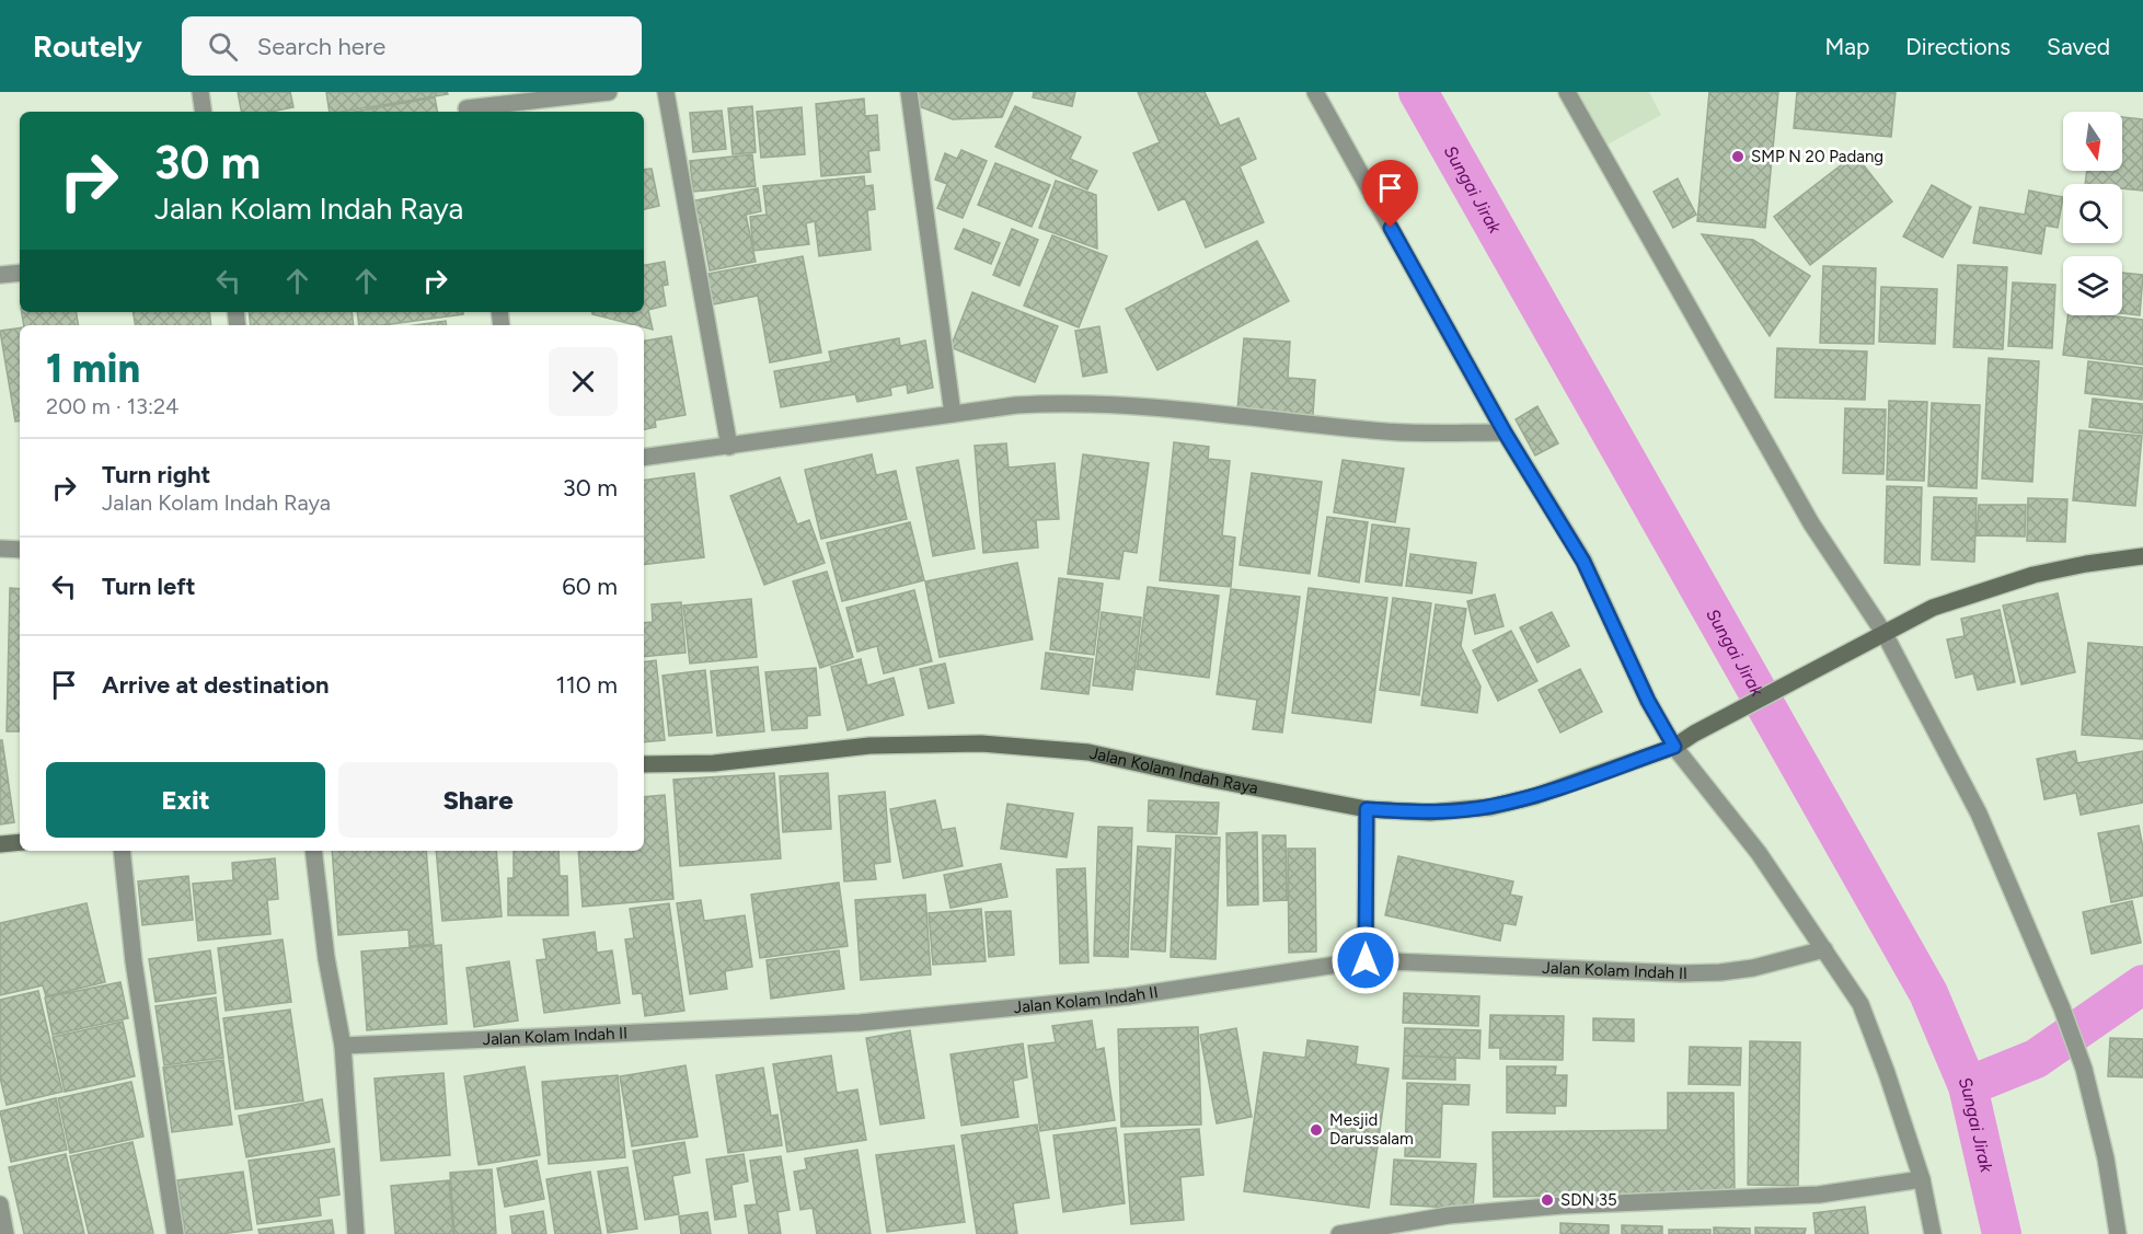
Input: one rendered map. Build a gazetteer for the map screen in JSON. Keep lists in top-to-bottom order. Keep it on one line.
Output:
{"streets":{"street":["Jalan Kolam Indah Raya","Jalan Kolam Indah II"]},"water":["Sungai Jirak"],"places":["SMP N 20 Padang","Mesjid Darussalam","SDN 35"],"north":"bottom","page":{"header":"Routely","search":"Search here","nav":["Map","Directions","Saved"],"turn":["30 m","Jalan Kolam Indah Raya"],"heading":["1 min","200 m · 13:24"],"list":[{"name":"Turn right","note":"Jalan Kolam Indah Raya","value":"30 m"},{"name":"Turn left","value":"60 m"},{"name":"Arrive at destination","value":"110 m"}],"buttons":["Exit","Share"]}}
